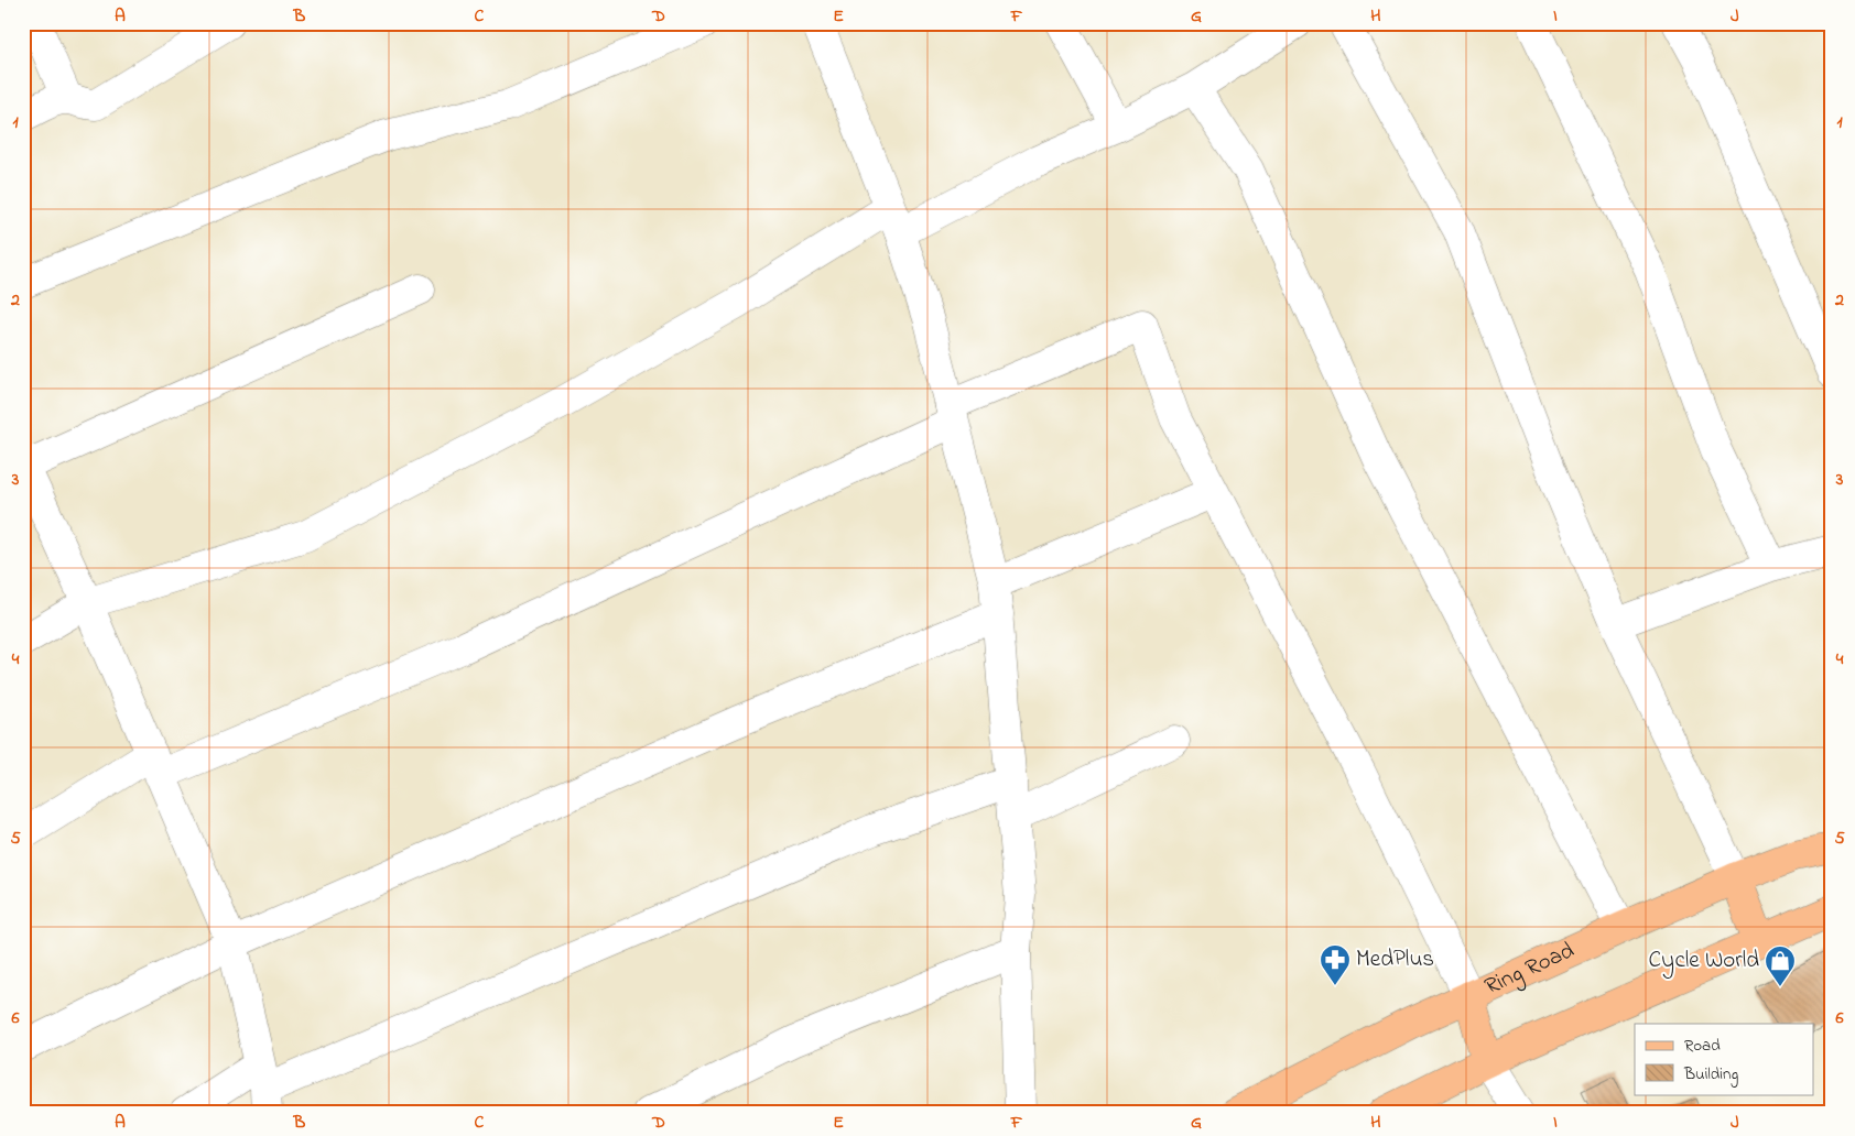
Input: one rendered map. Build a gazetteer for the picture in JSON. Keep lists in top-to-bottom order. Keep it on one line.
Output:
{"streets":{"main road":["Ring Road"]},"places":{"pharmacy":["MedPlus"],"shop":["Cycle World"]},"legend":["Road","Building"],"grid":{"columns":["A","B","C","D","E","F","G","H","I","J"],"rows":["1","2","3","4","5","6"]}}
